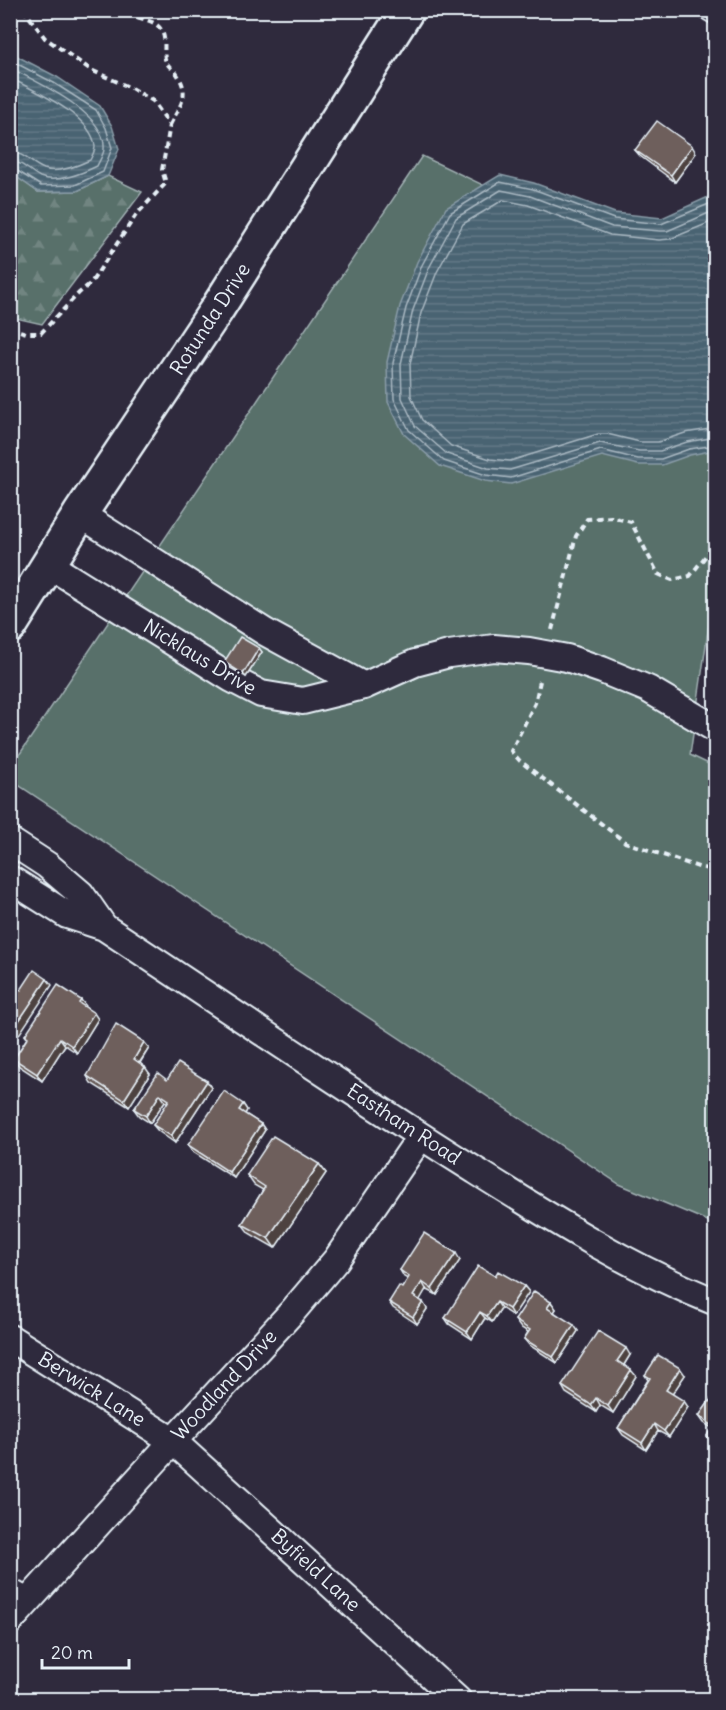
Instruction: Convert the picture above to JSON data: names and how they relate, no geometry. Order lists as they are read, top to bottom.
{
  "streets": {
    "main road": ["Rotunda Drive"],
    "street": [
      "Nicklaus Drive",
      "Eastham Road",
      "Woodland Drive",
      "Berwick Lane",
      "Byfield Lane"
    ]
  },
  "crossings": [
    ["Rotunda Drive", "Nicklaus Drive"],
    ["Eastham Road", "Woodland Drive"],
    ["Woodland Drive", "Berwick Lane"],
    ["Woodland Drive", "Byfield Lane"],
    ["Berwick Lane", "Byfield Lane"]
  ],
  "scale_bar": "20 m"
}
